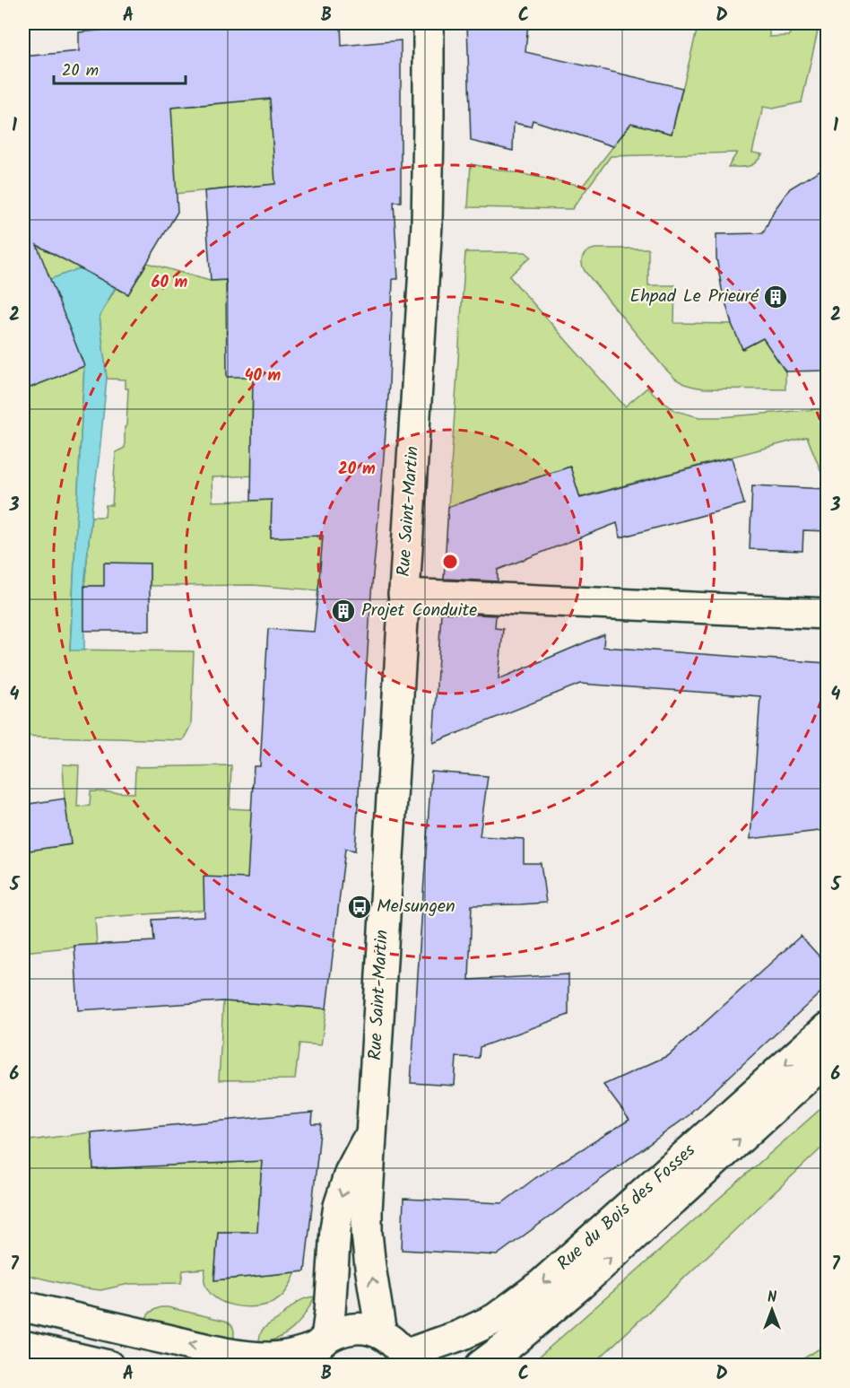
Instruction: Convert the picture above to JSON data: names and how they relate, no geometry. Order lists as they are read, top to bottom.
{
  "streets": {
    "street": ["Rue Saint-Martin", "Rue du Bois des Fosses"]
  },
  "places": {
    "building": ["Ehpad Le Prieuré", "Projet Conduite"],
    "bus stop": ["Melsungen"]
  },
  "scale_bar": "20 m",
  "north": "top",
  "grid": {
    "columns": [
      "A",
      "B",
      "C",
      "D"
    ],
    "rows": [
      "1",
      "2",
      "3",
      "4",
      "5",
      "6",
      "7"
    ]
  },
  "rings": ["60 m", "40 m", "20 m"]
}
